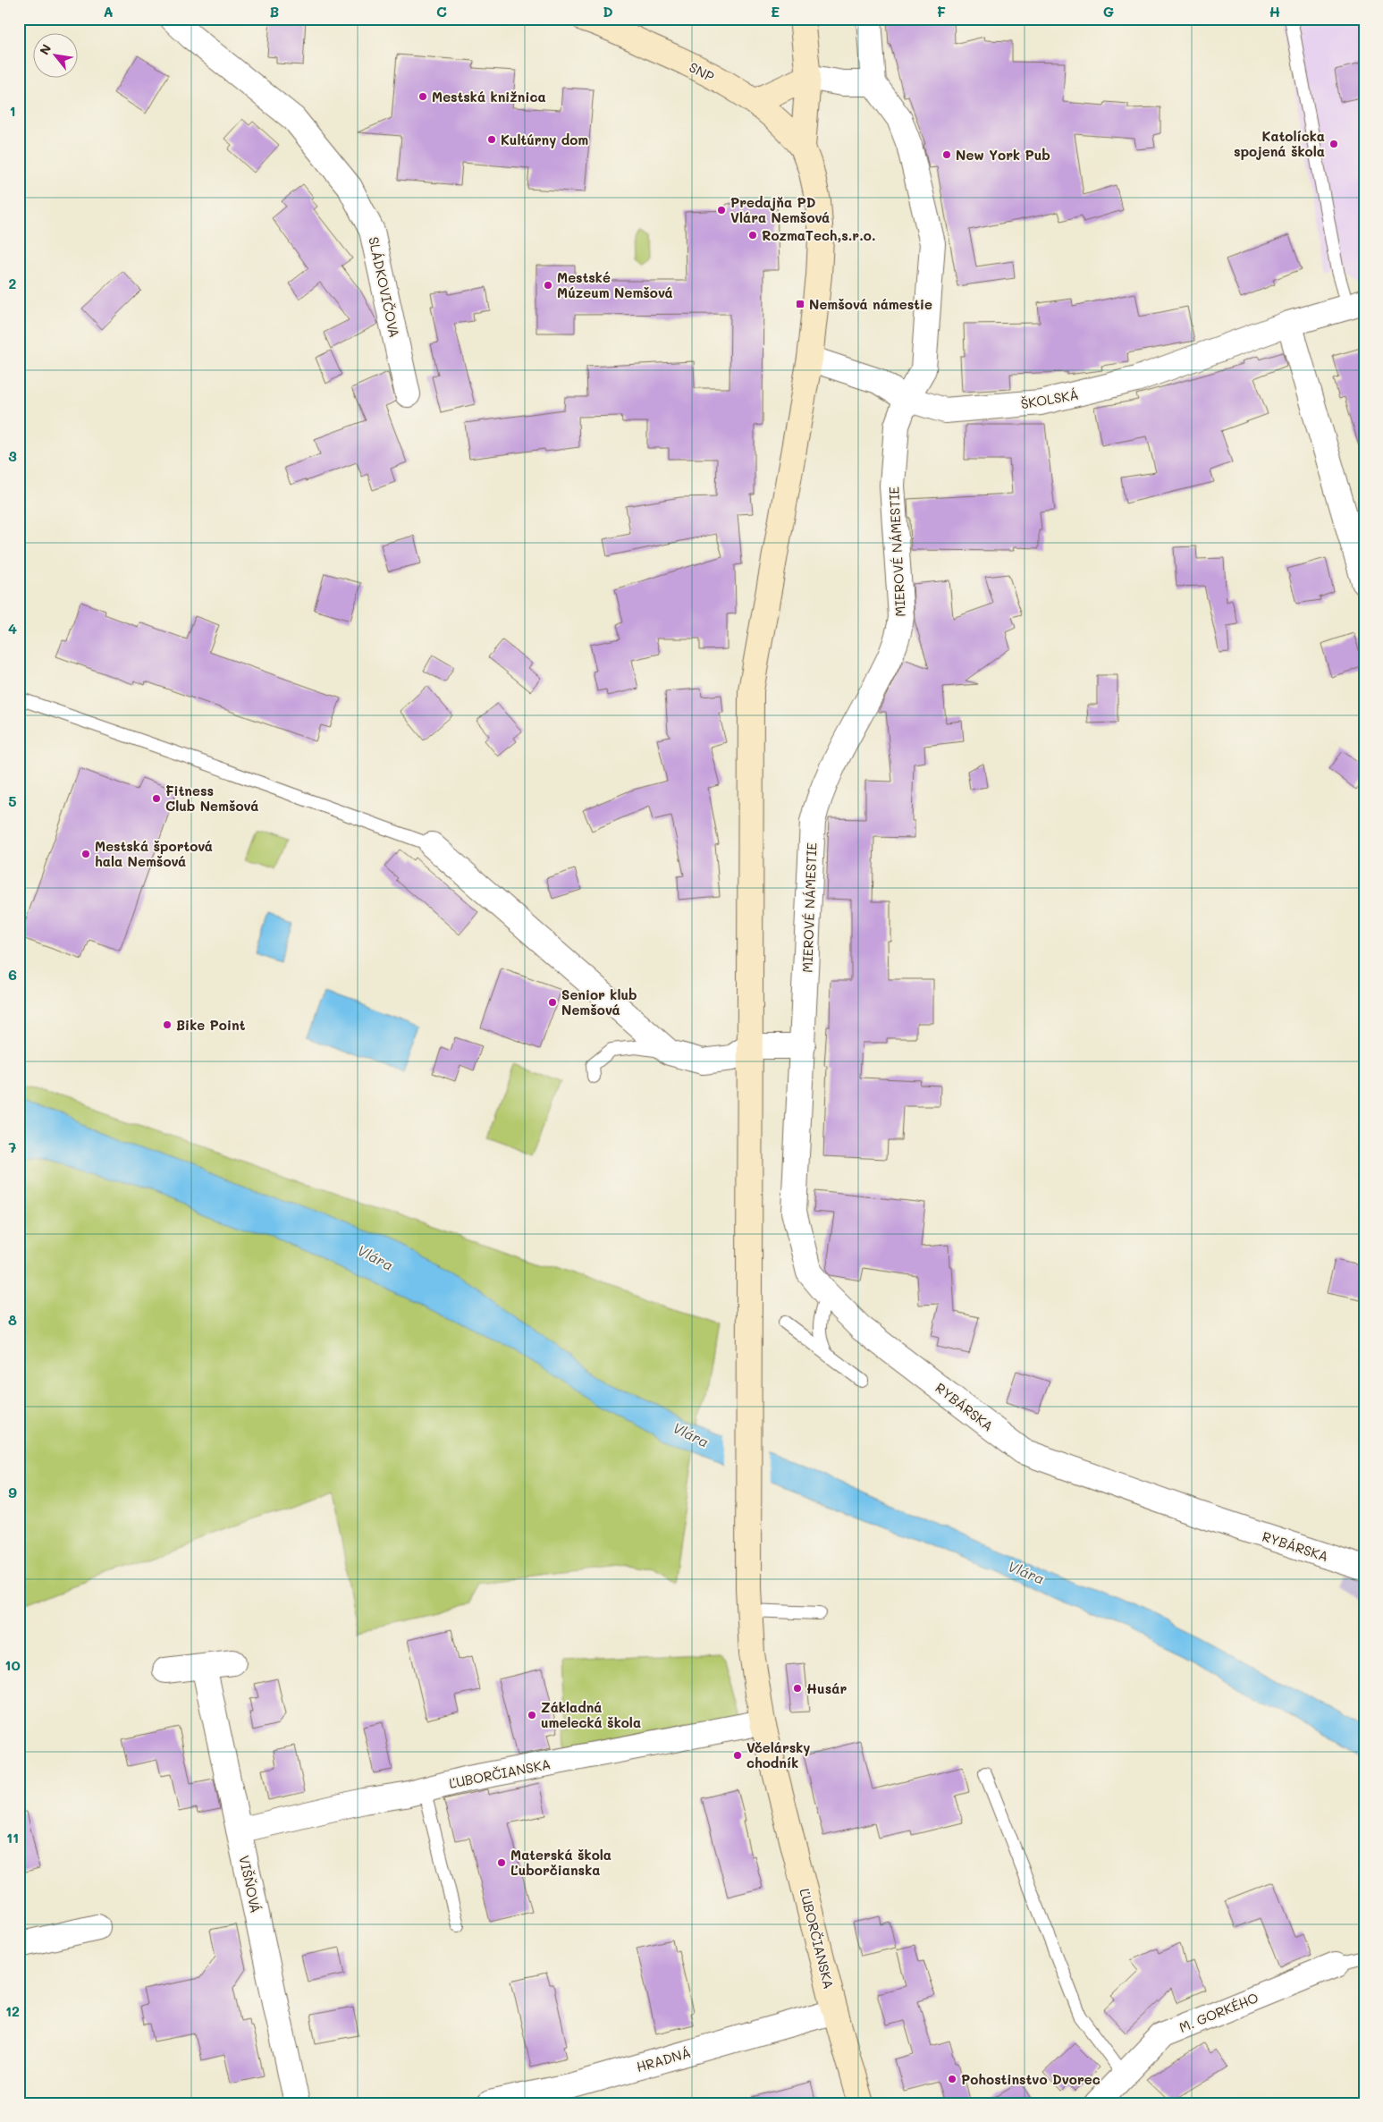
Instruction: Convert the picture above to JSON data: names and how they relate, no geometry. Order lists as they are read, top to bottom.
{
  "streets": {
    "main road": ["SNP", "ĽUBORČIANSKA"],
    "street": [
      "SLÁDKOVIČOVA",
      "ŠKOLSKÁ",
      "MIEROVÉ NÁMESTIE",
      "RYBÁRSKA",
      "VIŠŇOVÁ",
      "M. GORKÉHO",
      "HRADNÁ"
    ]
  },
  "crossings": [
    ["ŠKOLSKÁ", "MIEROVÉ NÁMESTIE"],
    ["MIEROVÉ NÁMESTIE", "RYBÁRSKA"],
    ["ĽUBORČIANSKA", "VIŠŇOVÁ"],
    ["ĽUBORČIANSKA", "HRADNÁ"]
  ],
  "water": ["Vlára"],
  "places": {
    "other": [
      "Mestská knižnica",
      "Kultúrny dom",
      "Katolícka spojená škola",
      "New York Pub",
      "Predajňa PD Vlára Nemšová",
      "RozmaTech,s.r.o.",
      "Mestské Múzeum Nemšová",
      "Fitness Club Nemšová",
      "Mestská športová hala Nemšová",
      "Senior klub Nemšová",
      "Bike Point",
      "Husár",
      "Základná umelecká škola",
      "Včelársky chodník",
      "Materská škola Ľuborčianska",
      "Pohostinstvo Dvorec"
    ],
    "transit": ["Nemšová námestie"]
  },
  "north": "top left",
  "grid": {
    "columns": [
      "A",
      "B",
      "C",
      "D",
      "E",
      "F",
      "G",
      "H"
    ],
    "rows": [
      "1",
      "2",
      "3",
      "4",
      "5",
      "6",
      "7",
      "8",
      "9",
      "10",
      "11",
      "12"
    ]
  }
}
